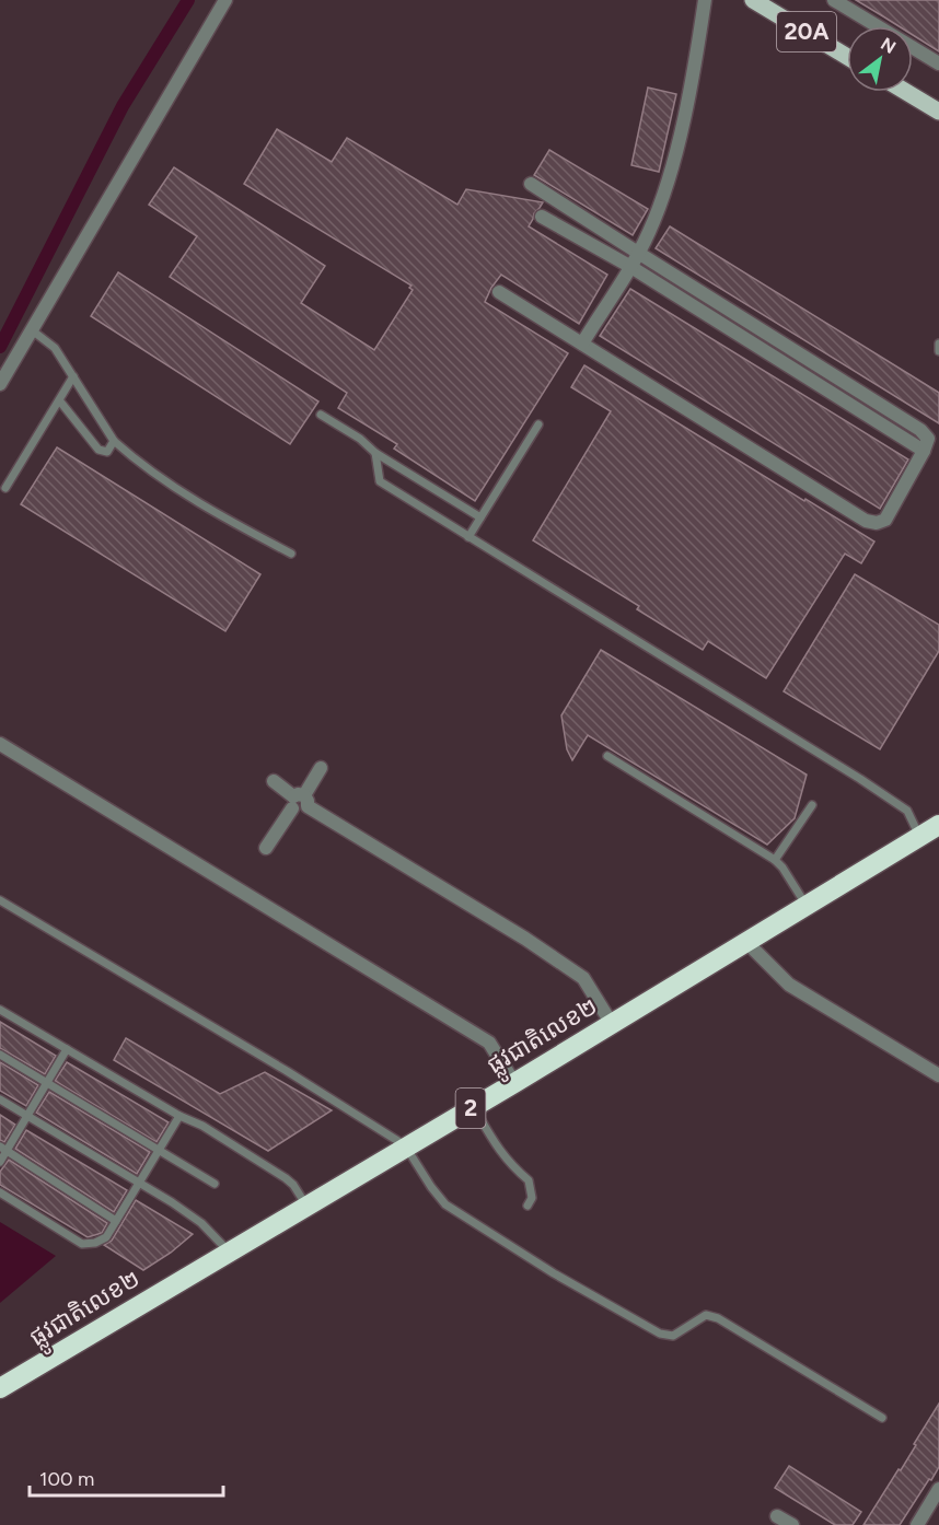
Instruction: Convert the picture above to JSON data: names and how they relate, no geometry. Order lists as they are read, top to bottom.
{
  "streets": {
    "highway": ["ផ្លូវជាតិលេខ២", "2"],
    "main road": ["20A"]
  },
  "scale_bar": "100 m",
  "north": "top right"
}
